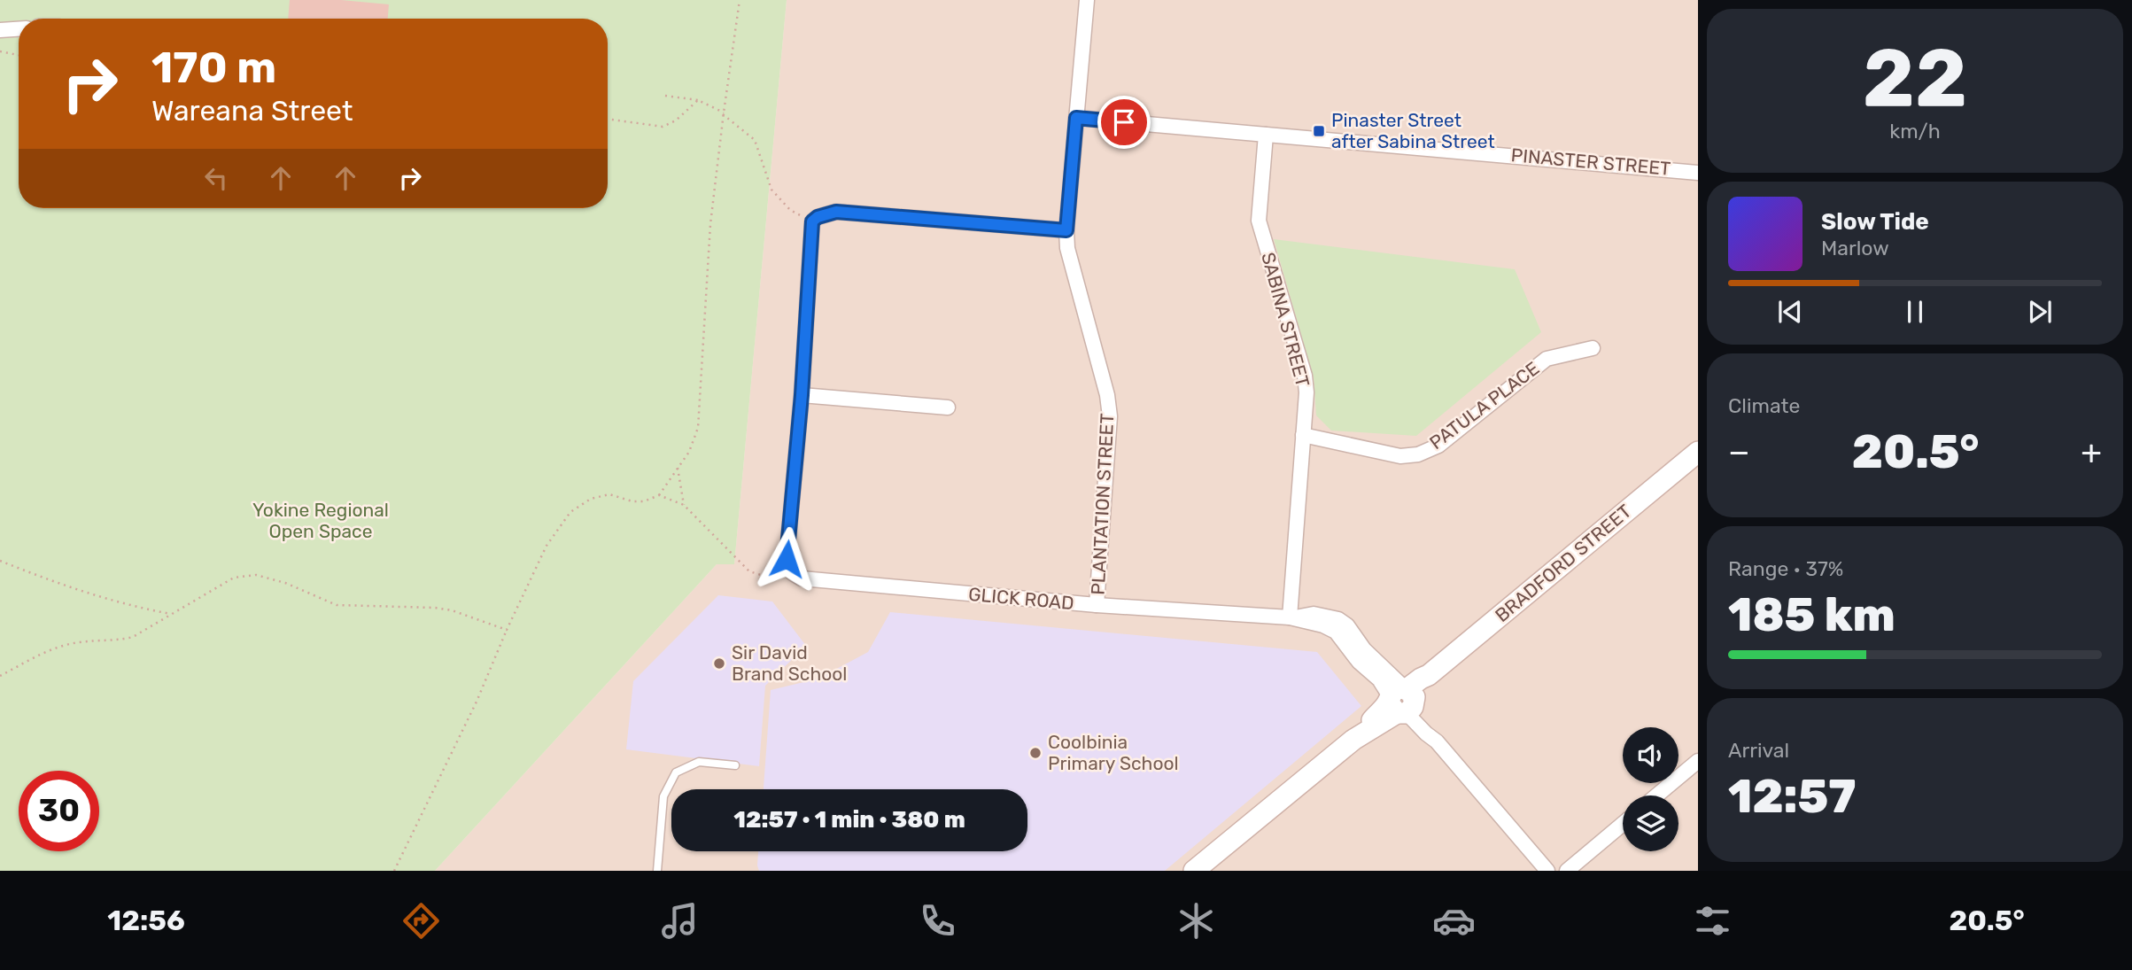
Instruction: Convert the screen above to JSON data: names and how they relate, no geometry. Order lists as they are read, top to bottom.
{
  "streets": {
    "street": [
      "PINASTER STREET",
      "SABINA STREET",
      "PATULA PLACE",
      "PLANTATION STREET",
      "BRADFORD STREET",
      "GLICK ROAD"
    ]
  },
  "crossings": [
    ["PINASTER STREET", "SABINA STREET"],
    ["PINASTER STREET", "PLANTATION STREET"],
    ["SABINA STREET", "PATULA PLACE"],
    ["SABINA STREET", "GLICK ROAD"],
    ["PLANTATION STREET", "GLICK ROAD"],
    ["BRADFORD STREET", "GLICK ROAD"]
  ],
  "parks": ["Yokine Regional Open Space"],
  "places": {
    "transit": ["Pinaster Street after Sabina Street"],
    "other": ["Sir David Brand School", "Coolbinia Primary School"]
  },
  "page": {
    "tile": [
      ["22", "km/h"],
      "Climate",
      ["Range · 37%", "185 km"],
      ["Arrival", "12:57"]
    ],
    "turn": ["170 m", "Wareana Street"],
    "song": ["Slow Tide", "Marlow"],
    "heat": ["−", "20.5°", "+"],
    "limit": "30",
    "trip": "12:57 · 1 min · 380 m",
    "tabs": ["12:56", "20.5°"]
  }
}
